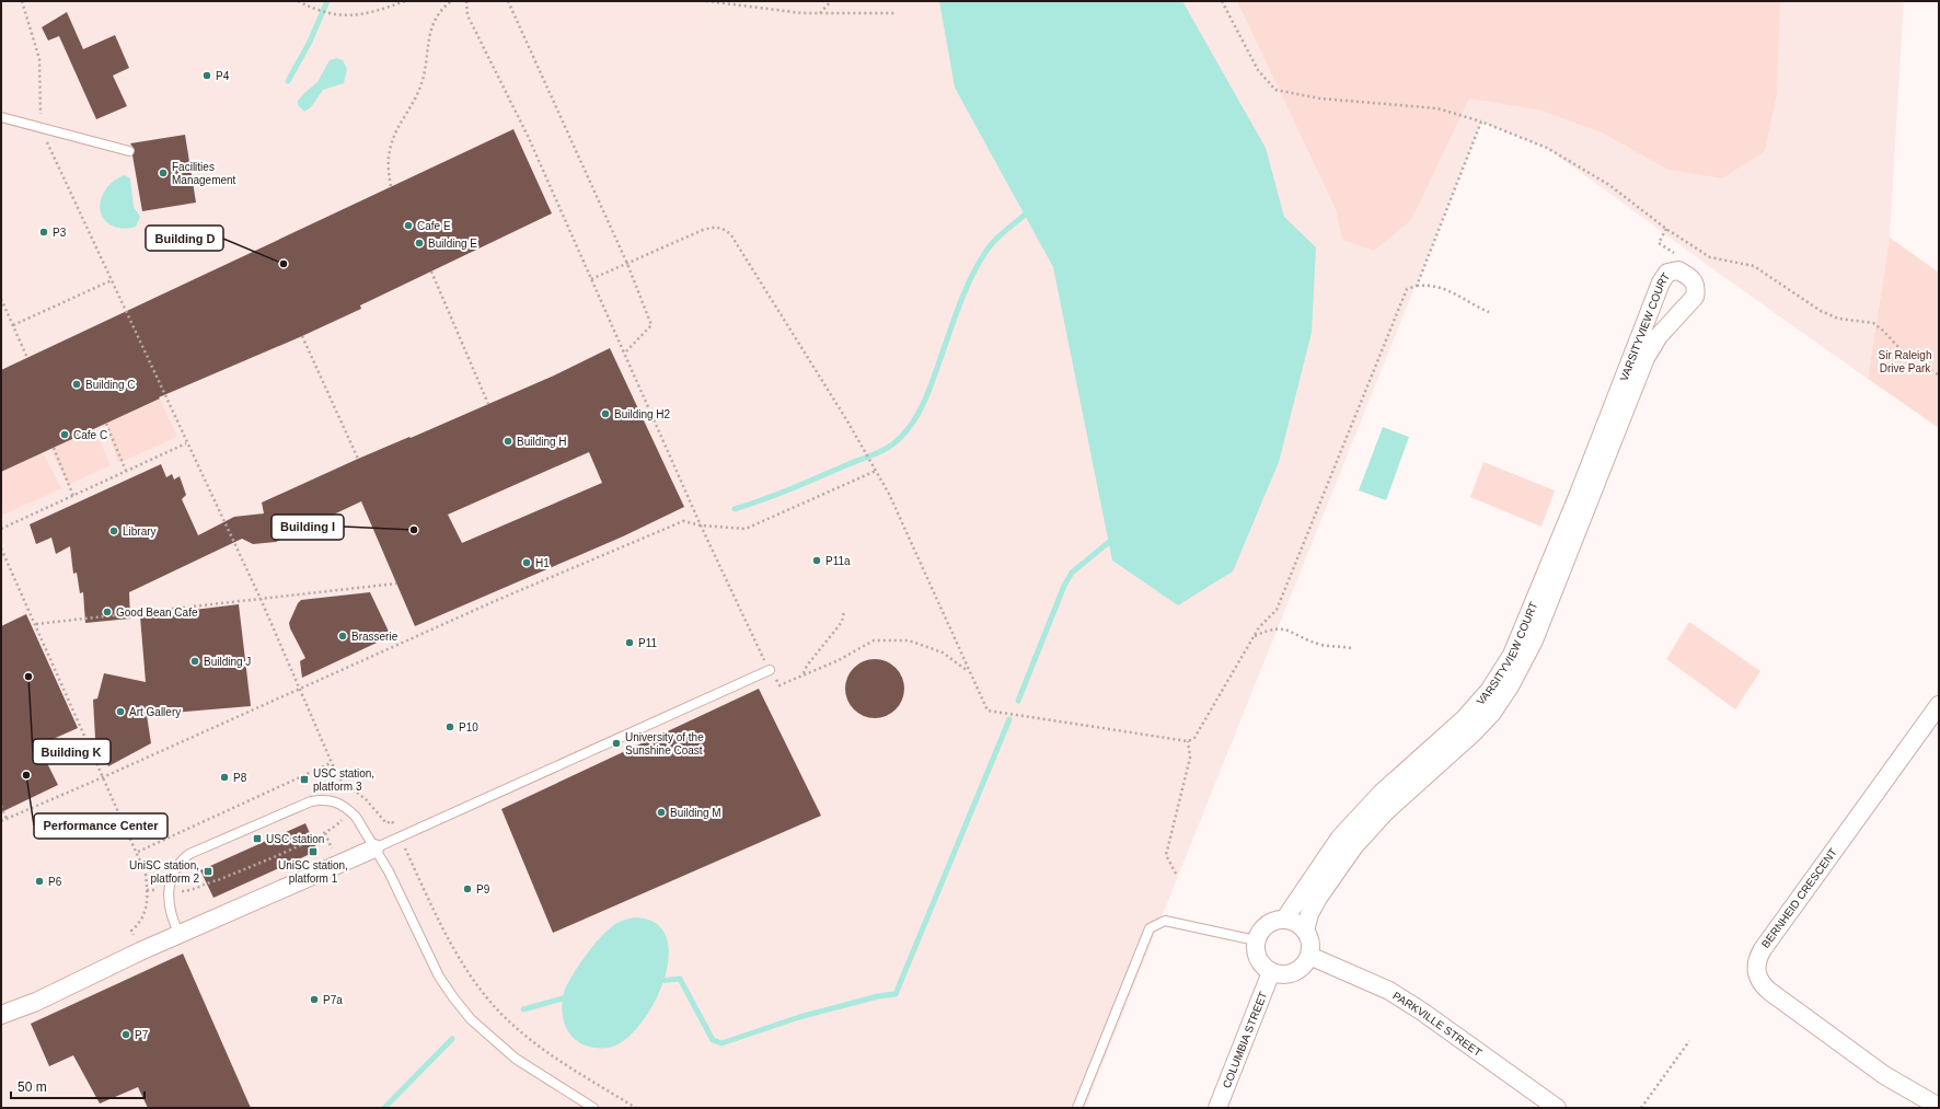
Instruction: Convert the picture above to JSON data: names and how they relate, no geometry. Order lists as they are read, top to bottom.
{
  "streets": {
    "street": [
      "VARSITYVIEW COURT",
      "BERNHEID CRESCENT",
      "PARKVILLE STREET",
      "COLUMBIA STREET"
    ]
  },
  "crossings": [
    ["VARSITYVIEW COURT", "PARKVILLE STREET"],
    ["VARSITYVIEW COURT", "COLUMBIA STREET"],
    ["PARKVILLE STREET", "COLUMBIA STREET"]
  ],
  "parks": ["Sir Raleigh Drive Park"],
  "places": {
    "other": [
      "P4",
      "Facilities Management",
      "Cafe E",
      "P3",
      "Building E",
      "Building D",
      "Building C",
      "Building H2",
      "Cafe C",
      "Building H",
      "Building I",
      "Library",
      "P11a",
      "H1",
      "Good Bean Cafe",
      "Brasserie",
      "P11",
      "Building J",
      "Building K",
      "Art Gallery",
      "P10",
      "University of the Sunshine Coast",
      "Performance Center",
      "P8",
      "Building M",
      "P6",
      "P9",
      "P7a",
      "P7"
    ],
    "transit": [
      "USC station, platform 3",
      "USC station",
      "UniSC station, platform 1",
      "UniSC station, platform 2"
    ]
  },
  "scale_bar": "50 m"
}
